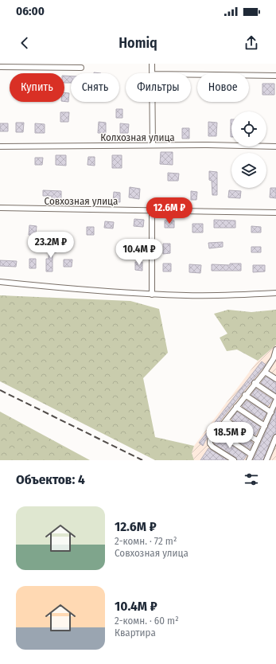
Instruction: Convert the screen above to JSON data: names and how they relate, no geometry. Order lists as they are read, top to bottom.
{
  "streets": {
    "street": ["Колхозная улица", "Совхозная улица"]
  },
  "page": {
    "status": "06:00",
    "header": "Homiq",
    "chip": [
      "Купить",
      "Снять",
      "Фильтры",
      "Новое"
    ],
    "price": [
      "12.6M ₽",
      "23.2M ₽",
      "10.4M ₽",
      "18.5M ₽"
    ],
    "heading": "Объектов: 4",
    "list": [
      {
        "name": "12.6M ₽",
        "note": "2-комн. · 72 m² · Совхозная улица"
      },
      {
        "name": "10.4M ₽",
        "note": "2-комн. · 60 m² · Квартира"
      }
    ]
  }
}
